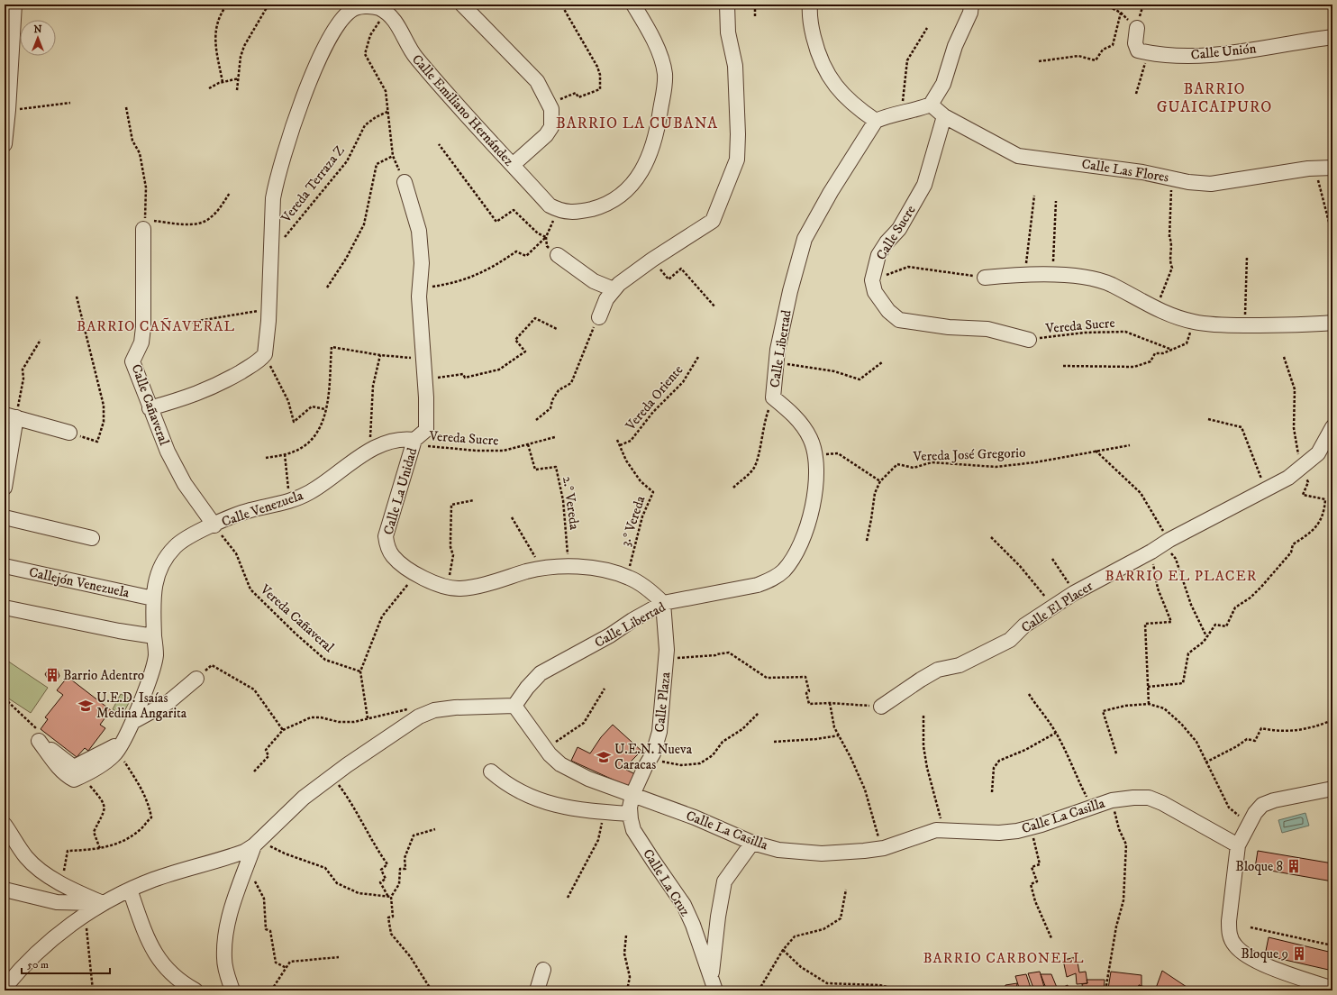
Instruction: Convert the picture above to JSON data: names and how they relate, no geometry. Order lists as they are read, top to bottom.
{
  "streets": {
    "street": [
      "Calle Unión",
      "Calle Emiliano Hernández",
      "Calle Las Flores",
      "Calle Sucre",
      "Calle Libertad",
      "Calle Cañaveral",
      "Calle La Unidad",
      "Calle Venezuela",
      "Callejón Venezuela",
      "Calle El Placer",
      "Calle Plaza",
      "Calle La Casilla",
      "Calle La Cruz"
    ],
    "path": [
      "Vereda Terraza Z",
      "Vereda Sucre",
      "Vereda Oriente",
      "Vereda José Gregorio",
      "2.° Vereda",
      "3.° Vereda",
      "Vereda Cañaveral"
    ]
  },
  "crossings": [
    ["Calle Las Flores", "Calle Sucre"],
    ["Vereda Sucre", "Calle La Unidad"],
    ["Vereda Sucre", "2.° Vereda"],
    ["Vereda Sucre", "Calle Venezuela"],
    ["Calle Libertad", "Calle La Unidad"],
    ["Calle Libertad", "Calle Plaza"],
    ["Calle Libertad", "Calle La Casilla"],
    ["Vereda Oriente", "3.° Vereda"],
    ["Calle Cañaveral", "Calle Venezuela"],
    ["Calle Cañaveral", "Vereda Cañaveral"],
    ["Calle La Unidad", "2.° Vereda"],
    ["Calle La Unidad", "Calle Venezuela"],
    ["Calle La Unidad", "3.° Vereda"],
    ["Calle La Unidad", "Calle Plaza"],
    ["Calle Venezuela", "Callejón Venezuela"],
    ["Calle Venezuela", "Vereda Cañaveral"],
    ["Calle Plaza", "Calle La Casilla"],
    ["Calle Plaza", "Calle La Cruz"],
    ["Calle La Casilla", "Calle La Cruz"]
  ],
  "districts": [
    "BARRIO GUAICAIPURO",
    "BARRIO LA CUBANA",
    "BARRIO CAÑAVERAL",
    "BARRIO EL PLACER",
    "BARRIO CARBONELL"
  ],
  "places": {
    "building": ["Barrio Adentro", "Bloque 8", "Bloque 9"],
    "school or university": ["U.E.D. Isaías Medina Angarita", "U.E.N. Nueva Caracas"]
  },
  "scale_bar": "50 m",
  "north": "top"
}
